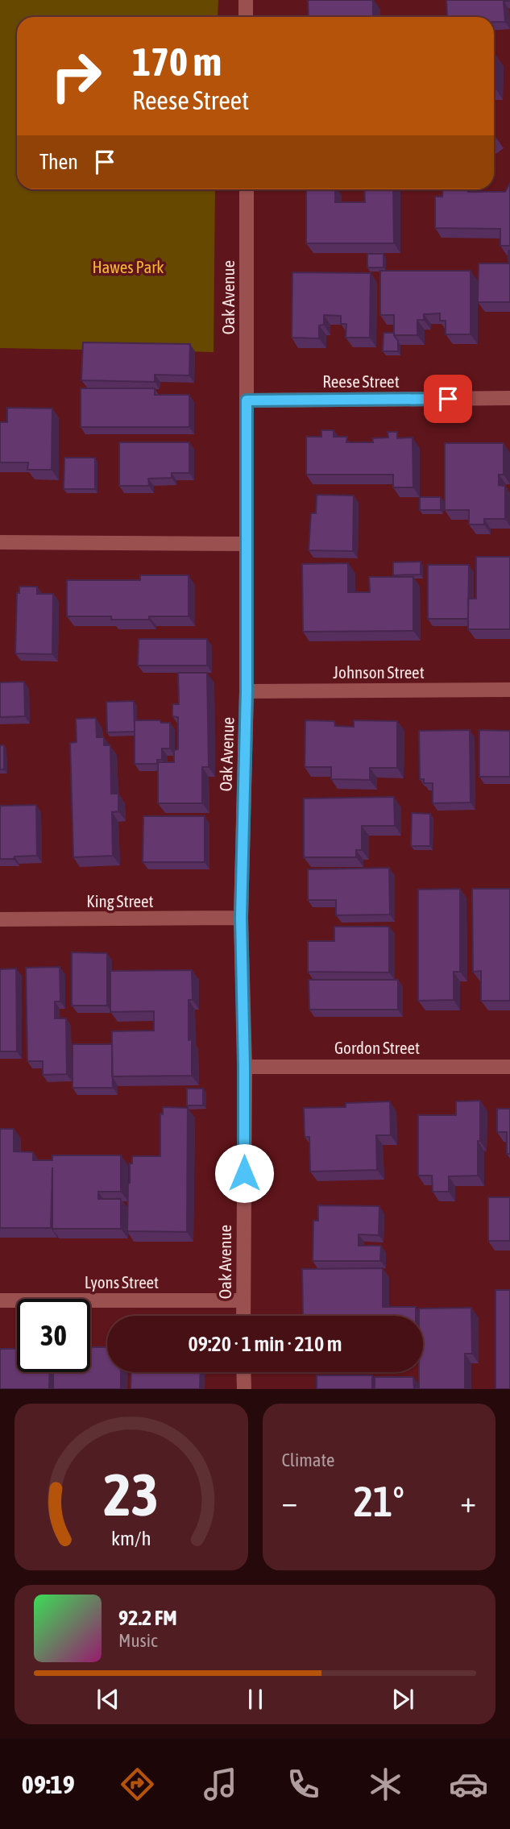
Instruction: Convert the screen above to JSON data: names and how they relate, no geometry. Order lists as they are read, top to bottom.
{
  "streets": {
    "street": [
      "Oak Avenue",
      "Reese Street",
      "Johnson Street",
      "King Street",
      "Gordon Street",
      "Lyons Street"
    ]
  },
  "crossings": [
    ["Oak Avenue", "Reese Street"],
    ["Oak Avenue", "Johnson Street"],
    ["Oak Avenue", "King Street"],
    ["Oak Avenue", "Gordon Street"],
    ["Oak Avenue", "Lyons Street"]
  ],
  "parks": ["Hawes Park"],
  "page": {
    "turn": ["170 m", "Reese Street"],
    "then": "Then",
    "limit": "30",
    "trip": "09:20 · 1 min · 210 m",
    "tile": "Climate",
    "heat": ["−", "21°", "+"],
    "song": ["92.2 FM", "Music"],
    "tabs": "09:19",
    "gauge": ["23", "km/h"]
  }
}
